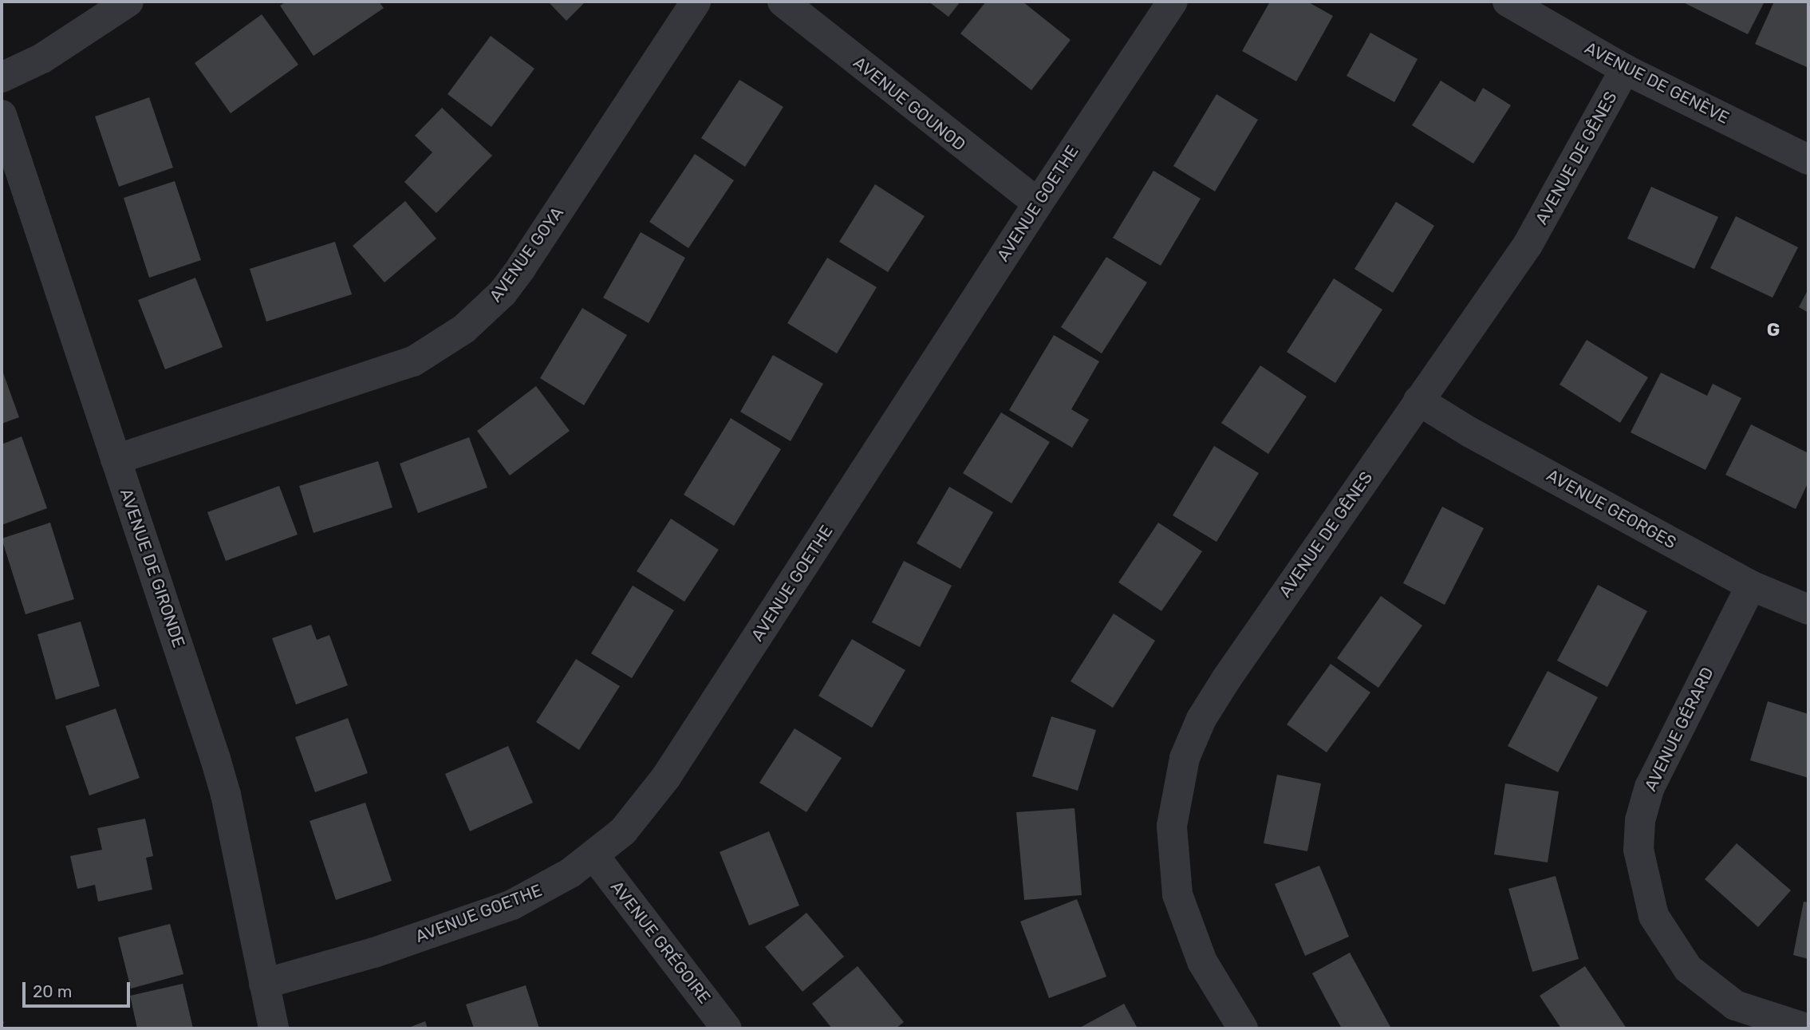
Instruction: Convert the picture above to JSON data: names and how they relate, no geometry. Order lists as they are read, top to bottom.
{
  "streets": {
    "street": [
      "AVENUE DE GENÈVE",
      "AVENUE GOUNOD",
      "AVENUE DE GÊNES",
      "AVENUE GOETHE",
      "AVENUE GOYA",
      "AVENUE GEORGES",
      "AVENUE DE GIRONDE",
      "AVENUE GÉRARD",
      "AVENUE GRÉGOIRE"
    ]
  },
  "crossings": [
    ["AVENUE DE GENÈVE", "AVENUE DE GÊNES"],
    ["AVENUE GOUNOD", "AVENUE GOETHE"],
    ["AVENUE DE GÊNES", "AVENUE GEORGES"],
    ["AVENUE GOETHE", "AVENUE DE GIRONDE"],
    ["AVENUE GOETHE", "AVENUE GRÉGOIRE"],
    ["AVENUE GOYA", "AVENUE DE GIRONDE"],
    ["AVENUE GEORGES", "AVENUE GÉRARD"]
  ],
  "districts": ["G"],
  "scale_bar": "20 m"
}
